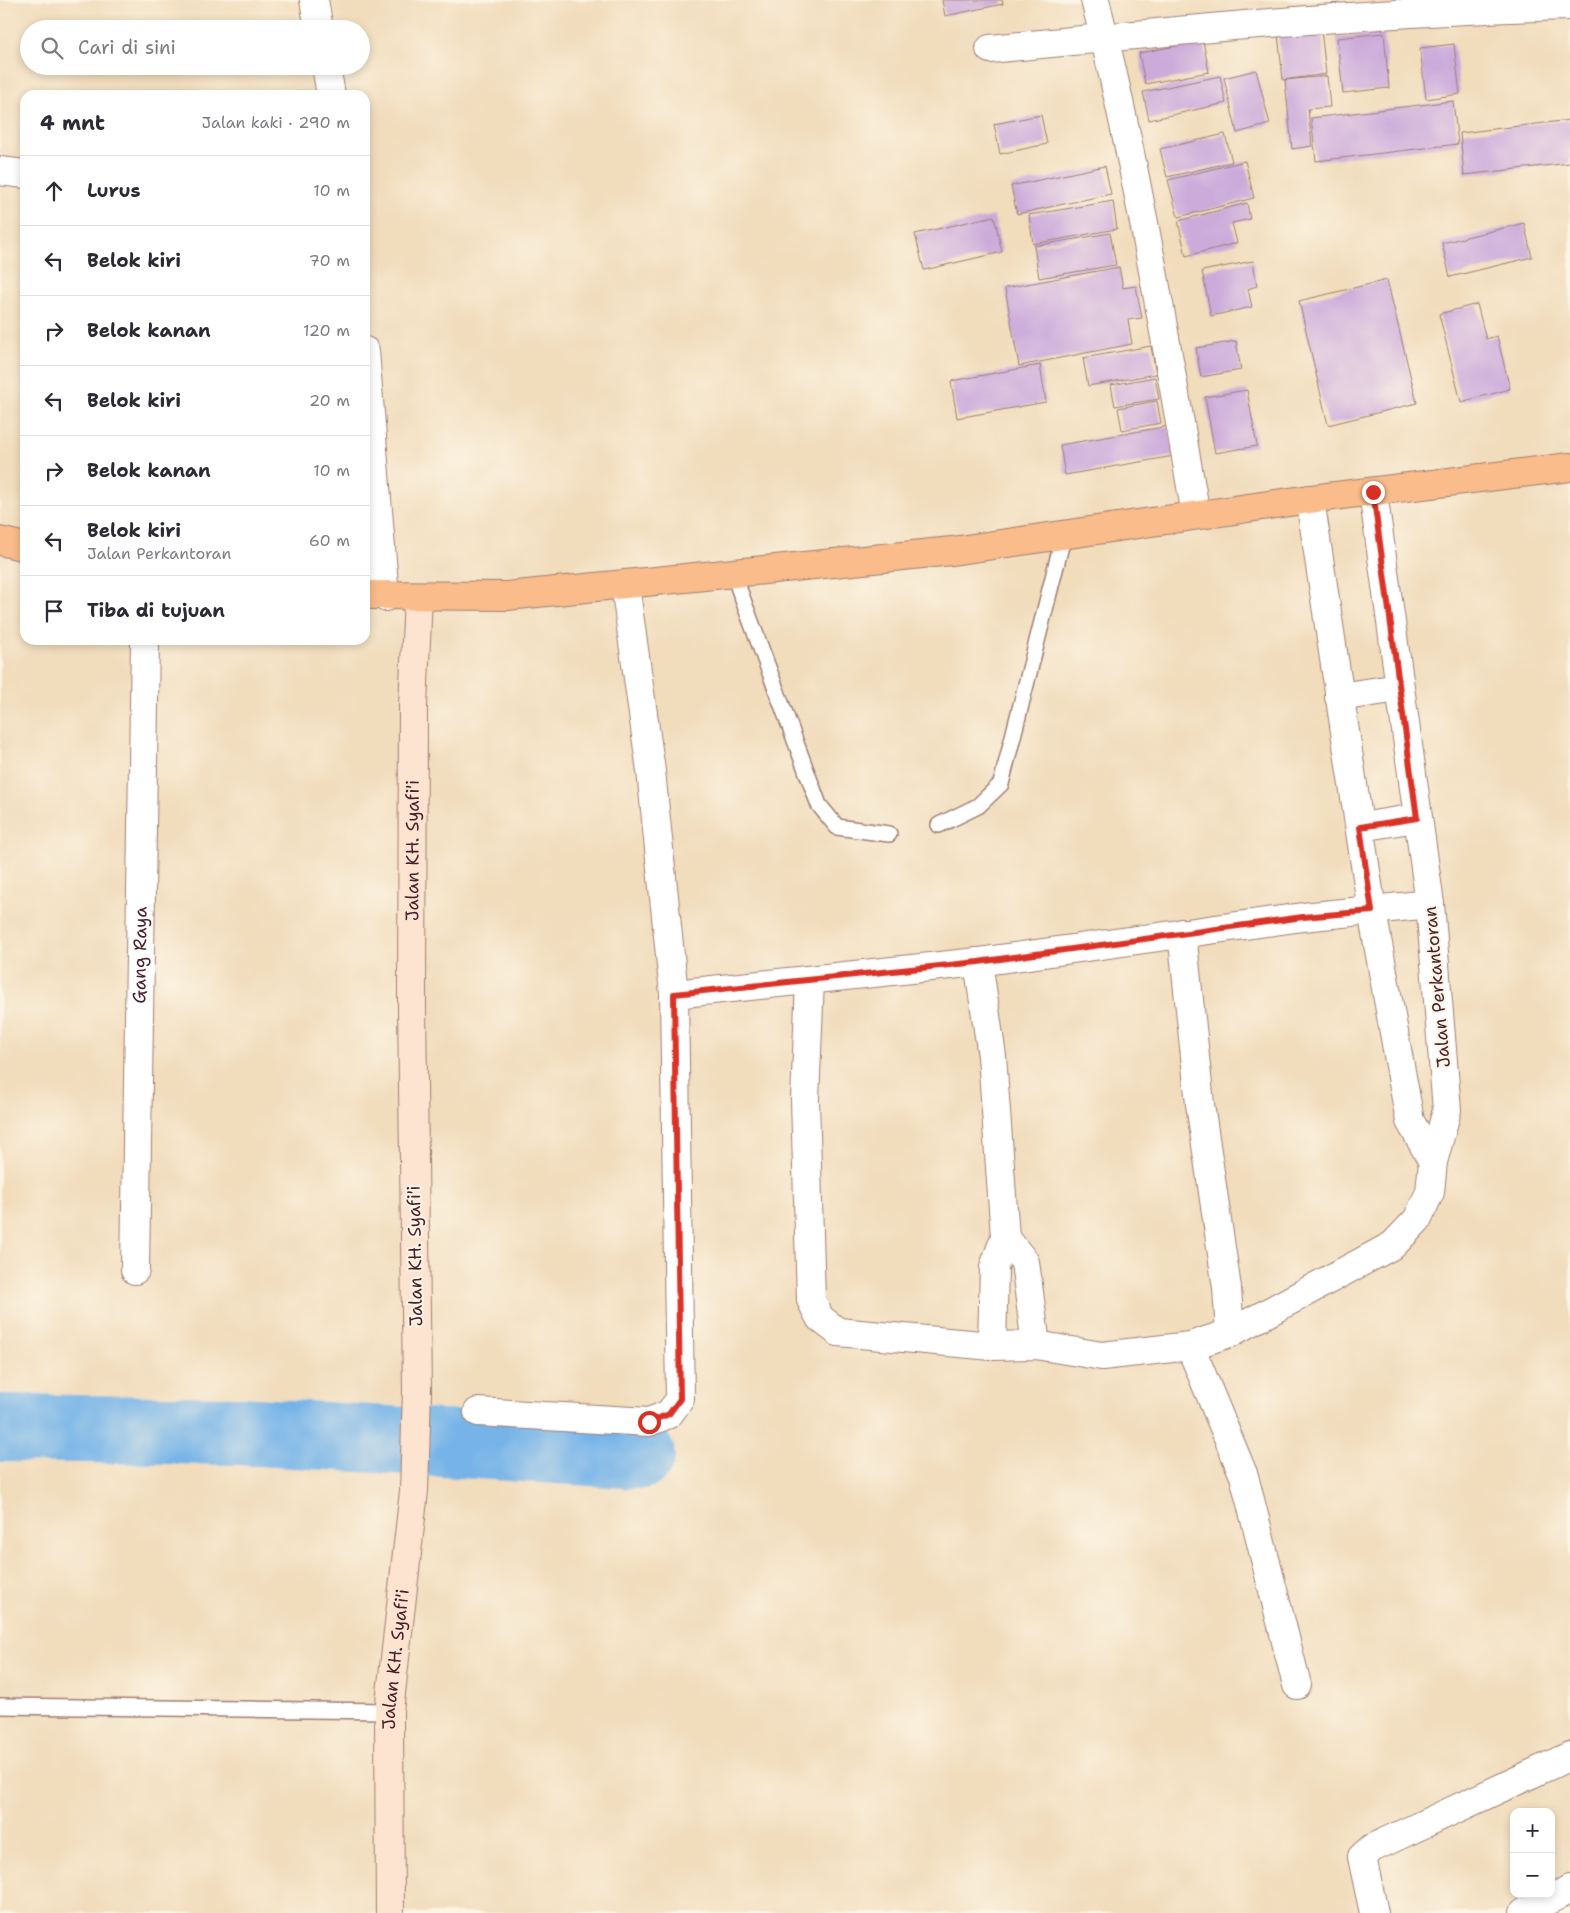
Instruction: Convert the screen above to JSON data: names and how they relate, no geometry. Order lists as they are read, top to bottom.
{
  "streets": {
    "main road": ["Jalan KH. Syafi'i"],
    "street": ["Gang Raya", "Jalan Perkantoran"]
  },
  "page": {
    "search": "Cari di sini",
    "heading": ["4 mnt", "Jalan kaki · 290 m"],
    "list": [
      ["Lurus", "10 m"],
      ["Belok kiri", "70 m"],
      ["Belok kanan", "120 m"],
      ["Belok kiri", "20 m"],
      ["Belok kanan", "10 m"],
      ["Belok kiri", "Jalan Perkantoran", "60 m"],
      "Tiba di tujuan"
    ],
    "map_buttons": ["+", "−"]
  }
}
